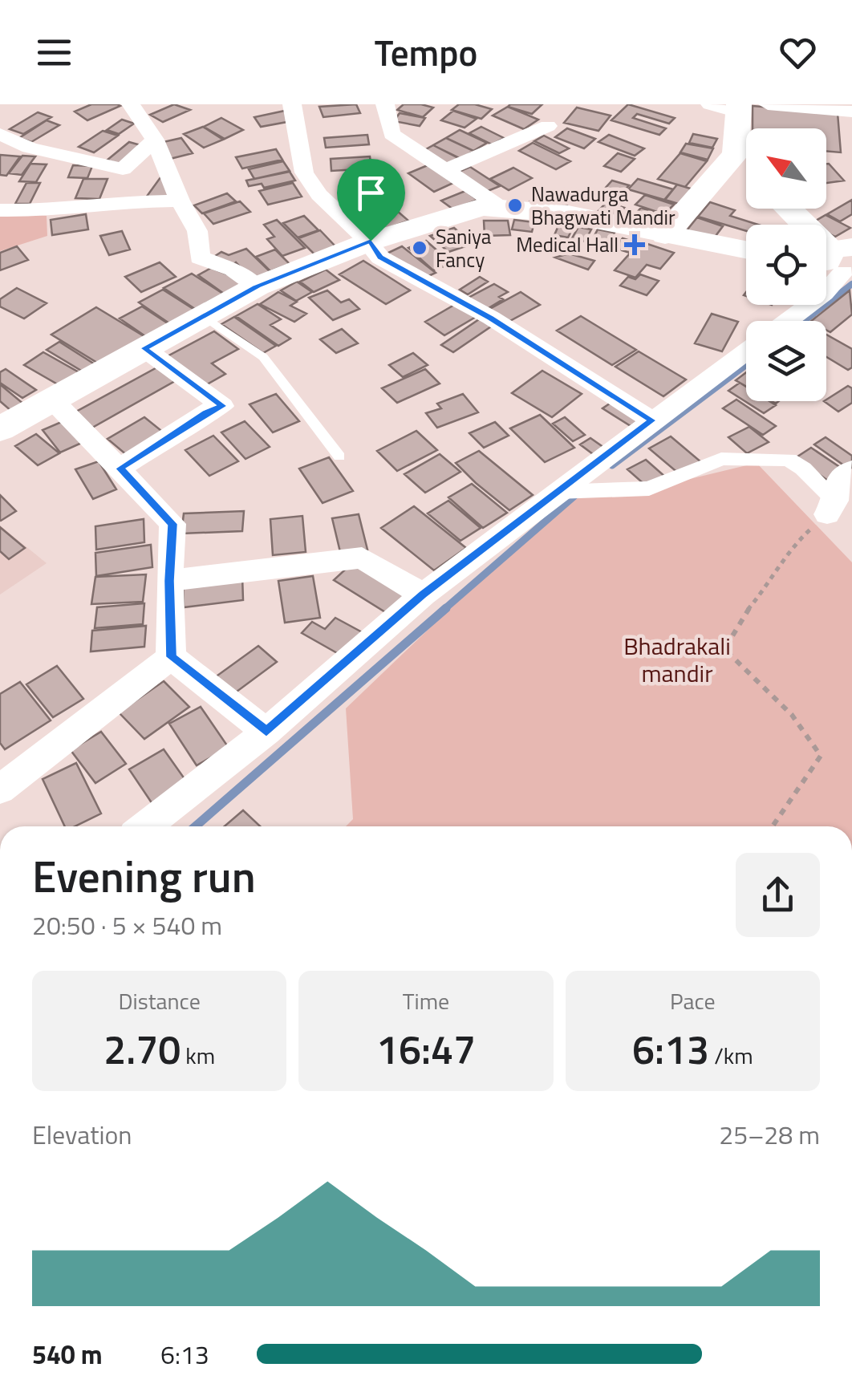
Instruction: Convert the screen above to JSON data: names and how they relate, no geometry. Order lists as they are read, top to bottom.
{
  "parks": ["Bhadrakali mandir"],
  "places": {
    "other": ["Nawadurga Bhagwati Mandir", "Saniya Fancy"],
    "health": ["Medical Hall"]
  },
  "north": "top left",
  "page": {
    "header": "Tempo",
    "heading": ["Evening run", "20:50 · 5 × 540 m"],
    "stats": [
      ["Distance", "2.70 km"],
      ["Time", "16:47"],
      ["Pace", "6:13 /km"]
    ],
    "chart": ["Elevation", "25–28 m"],
    "list": [
      {
        "name": "540 m",
        "note": "6:13"
      }
    ]
  }
}
